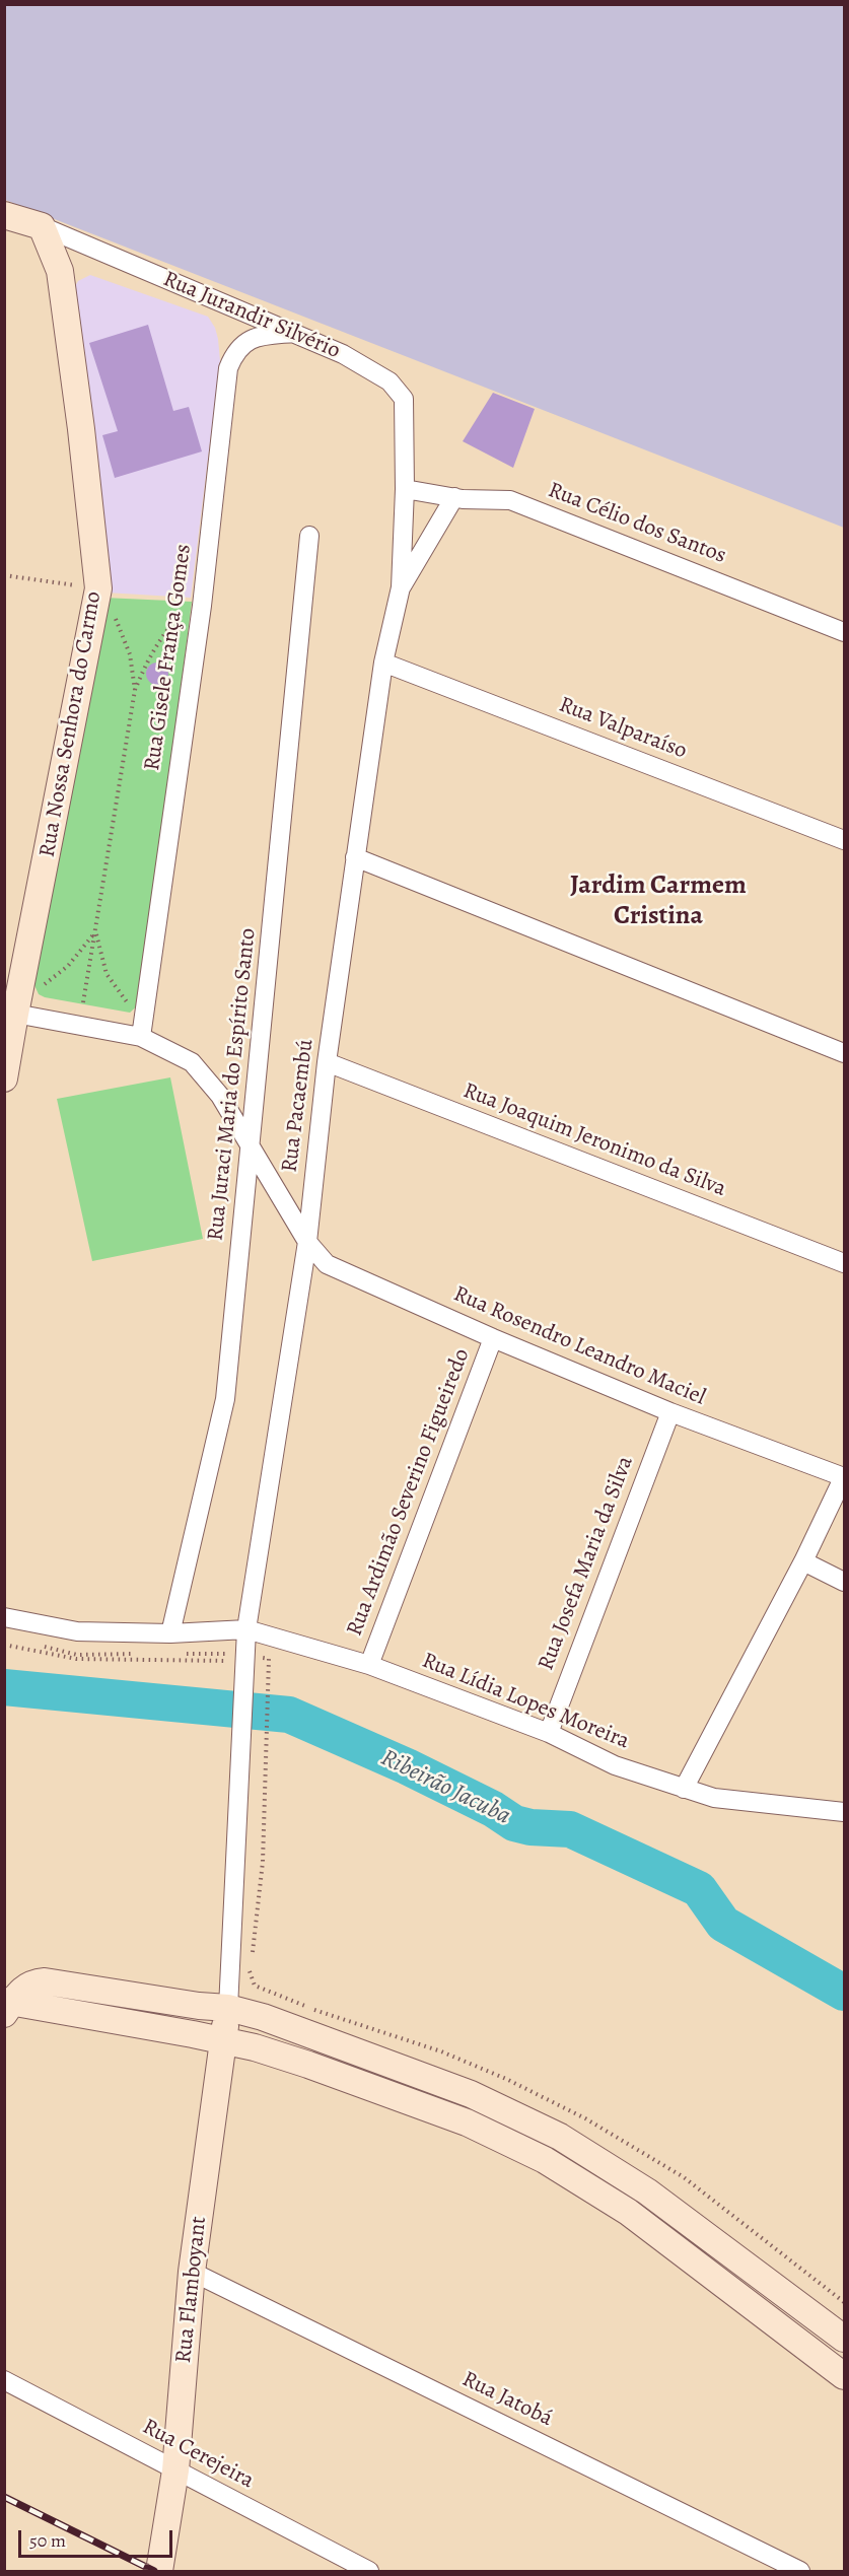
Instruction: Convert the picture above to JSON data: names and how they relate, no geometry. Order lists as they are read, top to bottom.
{
  "streets": {
    "main road": ["Rua Jurandir Silvério", "Rua Nossa Senhora do Carmo", "Rua Flamboyant"],
    "street": [
      "Rua Célio dos Santos",
      "Rua Gisele França Gomes",
      "Rua Valparaíso",
      "Rua Juraci Maria do Espírito Santo",
      "Rua Pacaembú",
      "Rua Joaquim Jeronimo da Silva",
      "Rua Rosendro Leandro Maciel",
      "Rua Ardimão Severino Figueiredo",
      "Rua Josefa Maria da Silva",
      "Rua Lídia Lopes Moreira",
      "Rua Jatobá",
      "Rua Cerejeira"
    ]
  },
  "crossings": [
    ["Rua Jurandir Silvério", "Rua Célio dos Santos"],
    ["Rua Jurandir Silvério", "Rua Gisele França Gomes"],
    ["Rua Jurandir Silvério", "Rua Nossa Senhora do Carmo"],
    ["Rua Jurandir Silvério", "Rua Pacaembú"],
    ["Rua Célio dos Santos", "Rua Pacaembú"],
    ["Rua Gisele França Gomes", "Rua Rosendro Leandro Maciel"],
    ["Rua Nossa Senhora do Carmo", "Rua Rosendro Leandro Maciel"],
    ["Rua Valparaíso", "Rua Pacaembú"],
    ["Rua Juraci Maria do Espírito Santo", "Rua Rosendro Leandro Maciel"],
    ["Rua Juraci Maria do Espírito Santo", "Rua Lídia Lopes Moreira"],
    ["Rua Pacaembú", "Rua Joaquim Jeronimo da Silva"],
    ["Rua Pacaembú", "Rua Rosendro Leandro Maciel"],
    ["Rua Pacaembú", "Rua Lídia Lopes Moreira"],
    ["Rua Pacaembú", "Rua Flamboyant"],
    ["Rua Rosendro Leandro Maciel", "Rua Ardimão Severino Figueiredo"],
    ["Rua Rosendro Leandro Maciel", "Rua Josefa Maria da Silva"],
    ["Rua Ardimão Severino Figueiredo", "Rua Lídia Lopes Moreira"],
    ["Rua Josefa Maria da Silva", "Rua Lídia Lopes Moreira"],
    ["Rua Flamboyant", "Rua Jatobá"],
    ["Rua Flamboyant", "Rua Cerejeira"]
  ],
  "districts": ["Jardim Carmem Cristina"],
  "water": ["Ribeirão Jacuba"],
  "scale_bar": "50 m"
}
